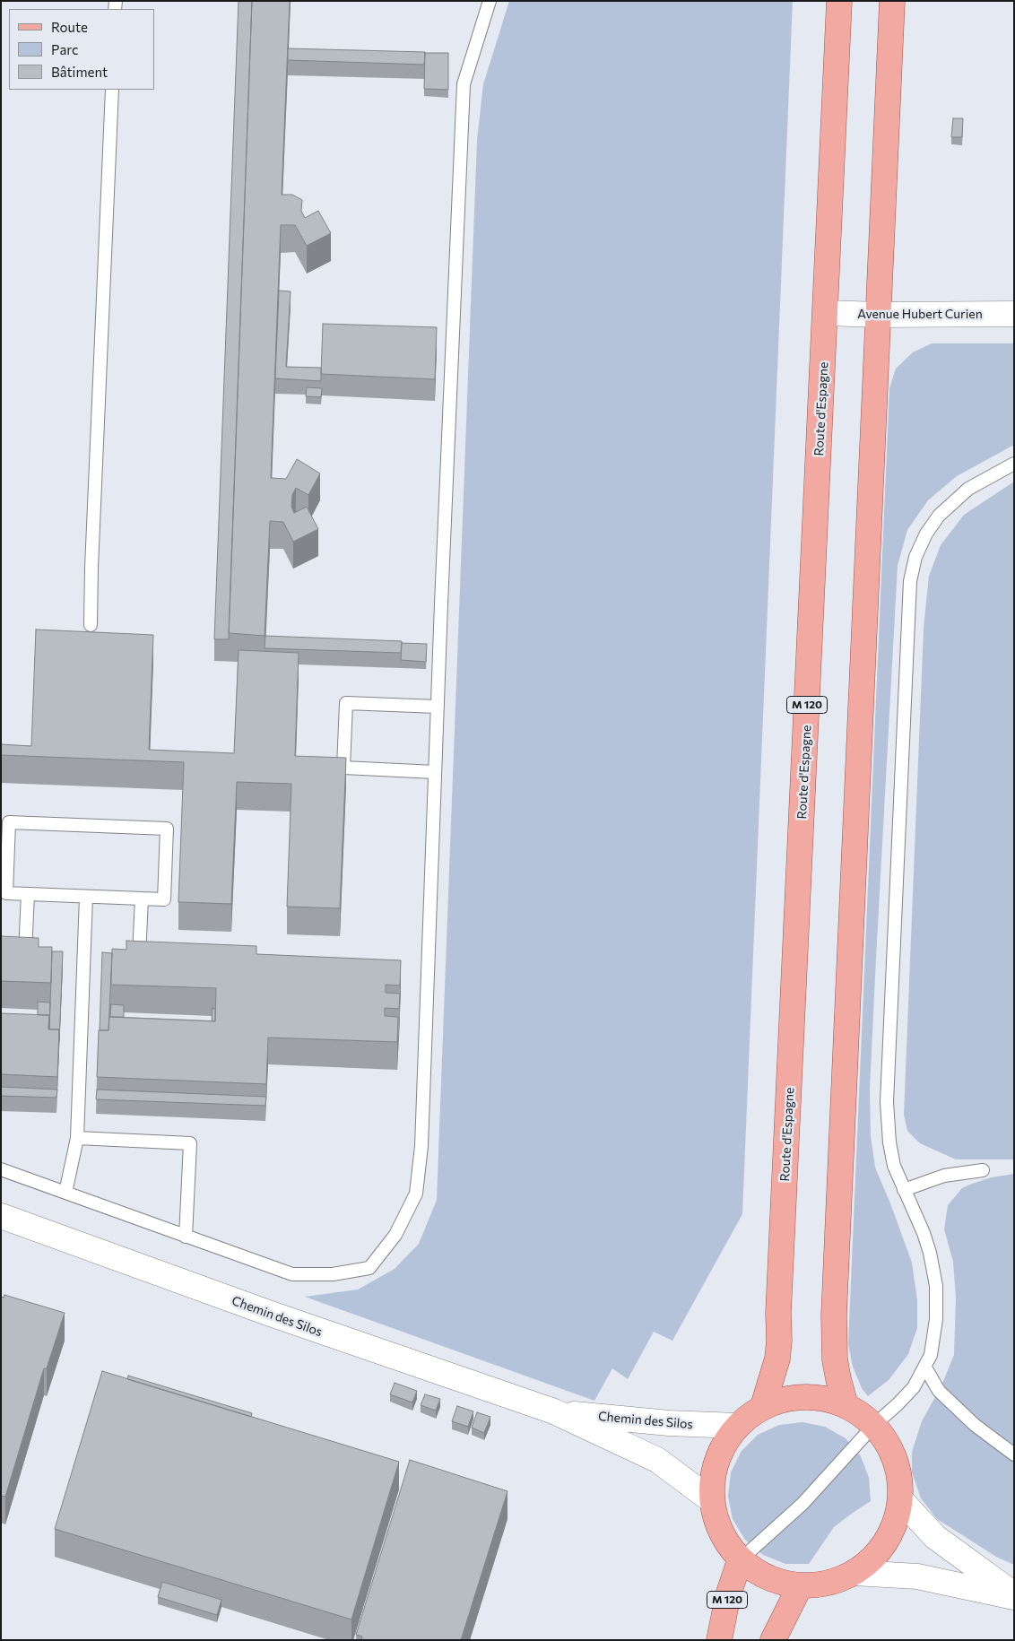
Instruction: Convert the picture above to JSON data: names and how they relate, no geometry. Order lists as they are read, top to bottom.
{
  "streets": {
    "main road": ["Route d'Espagne", "M 120"],
    "street": ["Avenue Hubert Curien", "Chemin des Silos"]
  },
  "crossings": [
    ["Avenue Hubert Curien", "Route d'Espagne"]
  ],
  "legend": ["Route", "Parc", "Bâtiment"]
}
